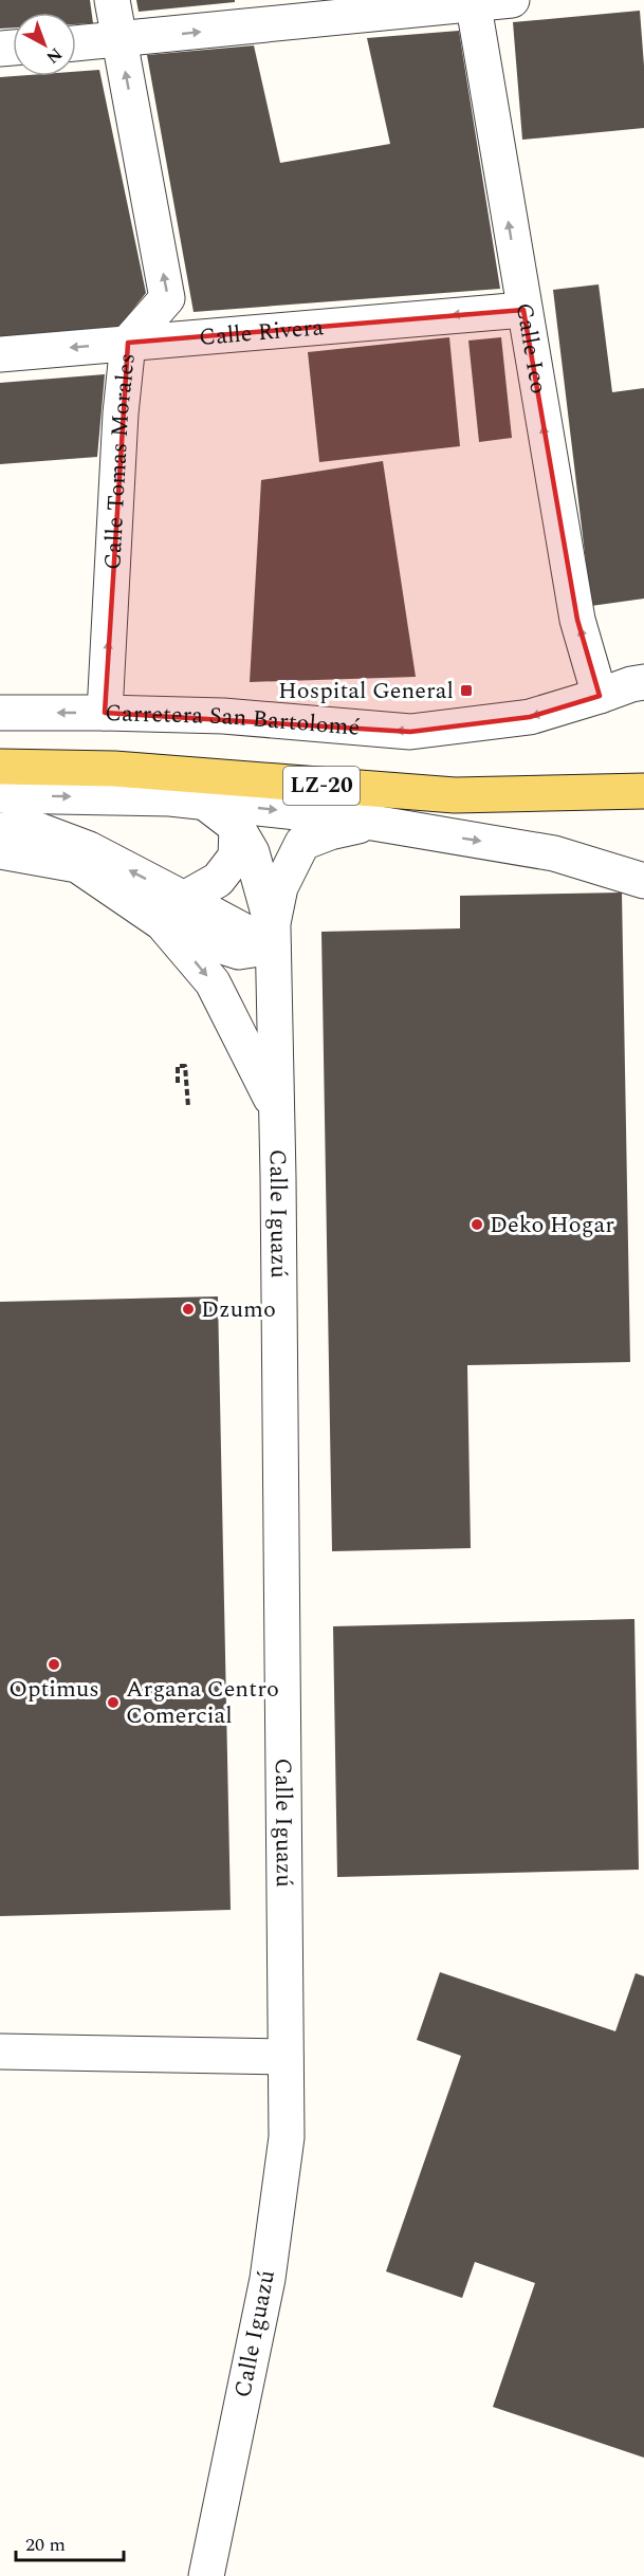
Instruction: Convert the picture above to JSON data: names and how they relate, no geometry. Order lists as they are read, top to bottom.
{
  "streets": {
    "main road": ["Carretera San Bartolomé", "LZ-20"],
    "street": [
      "Calle Rivera",
      "Calle Ico",
      "Calle Tomas Morales",
      "Calle Iguazú"
    ]
  },
  "crossings": [
    ["Calle Rivera", "Calle Ico"],
    ["Calle Rivera", "Calle Tomas Morales"],
    ["Calle Ico", "Carretera San Bartolomé"],
    ["Calle Tomas Morales", "Carretera San Bartolomé"]
  ],
  "one_way": ["Calle Ico", "Calle Tomas Morales"],
  "places": {
    "transit": ["Hospital General"],
    "other": [
      "Deko Hogar",
      "Dzumo",
      "Optimus",
      "Argana Centro Comercial"
    ]
  },
  "scale_bar": "20 m",
  "north": "bottom right"
}
